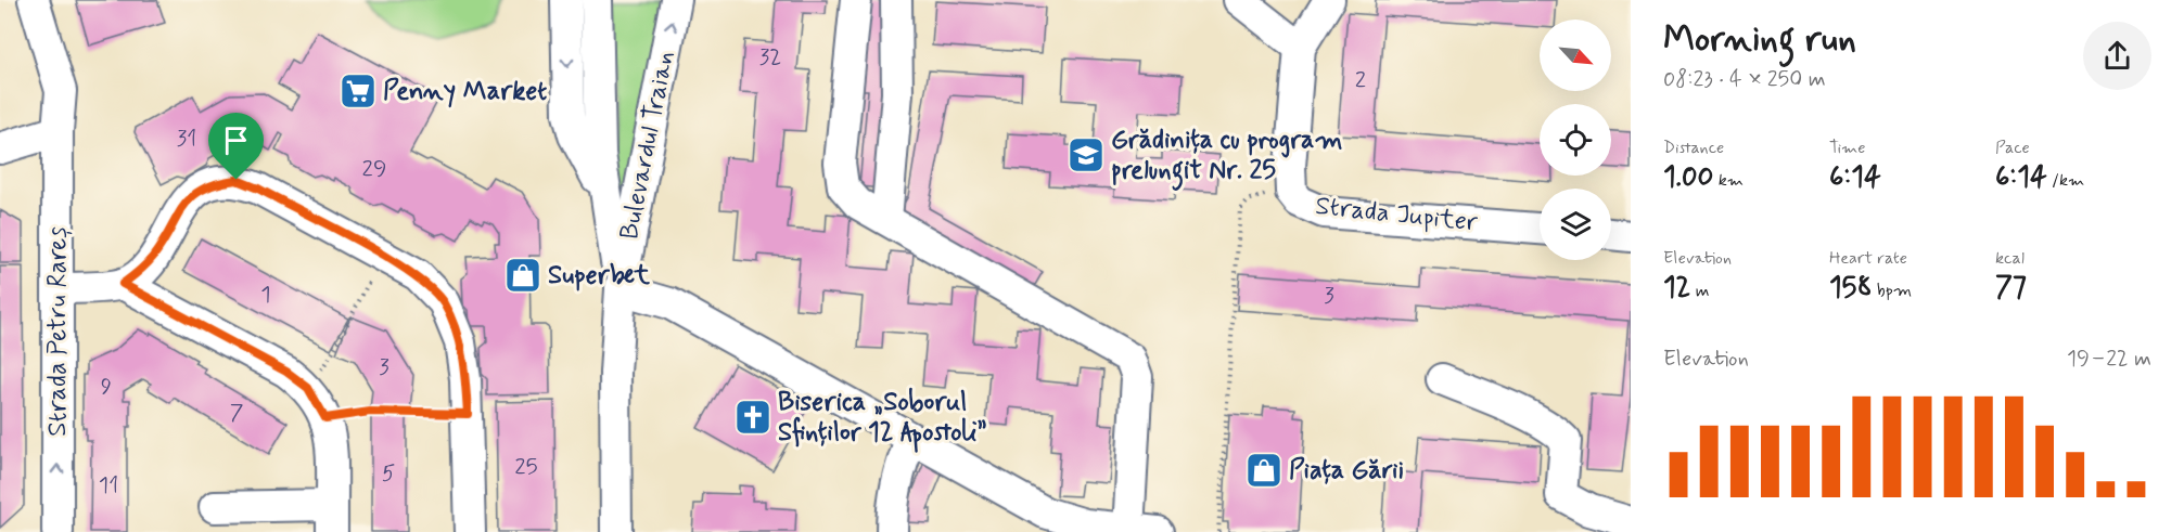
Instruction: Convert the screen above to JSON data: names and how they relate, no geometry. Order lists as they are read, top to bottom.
{
  "streets": {
    "street": ["Bulevardul Traian", "Strada Jupiter", "Strada Petru Rareș"]
  },
  "places": {
    "supermarket": ["Penny Market"],
    "school or university": ["Grădinița cu program prelungit Nr. 25"],
    "shop": ["Superbet", "Piața Gării"],
    "church": ["Biserica „Soborul Sfinților 12 Apostoli”"]
  },
  "house_numbers": [
    "32",
    "2",
    "31",
    "29",
    "1",
    "3",
    "3",
    "9",
    "7",
    "25",
    "5",
    "11"
  ],
  "north": "bottom right",
  "page": {
    "heading": ["Morning run", "08:23 · 4 × 250 m"],
    "stats": [
      ["Distance", "1.00 km"],
      ["Time", "6:14"],
      ["Pace", "6:14 /km"],
      ["Elevation", "12 m"],
      ["Heart rate", "158 bpm"],
      ["kcal", "77"]
    ],
    "chart": ["Elevation", "19–22 m"]
  }
}
